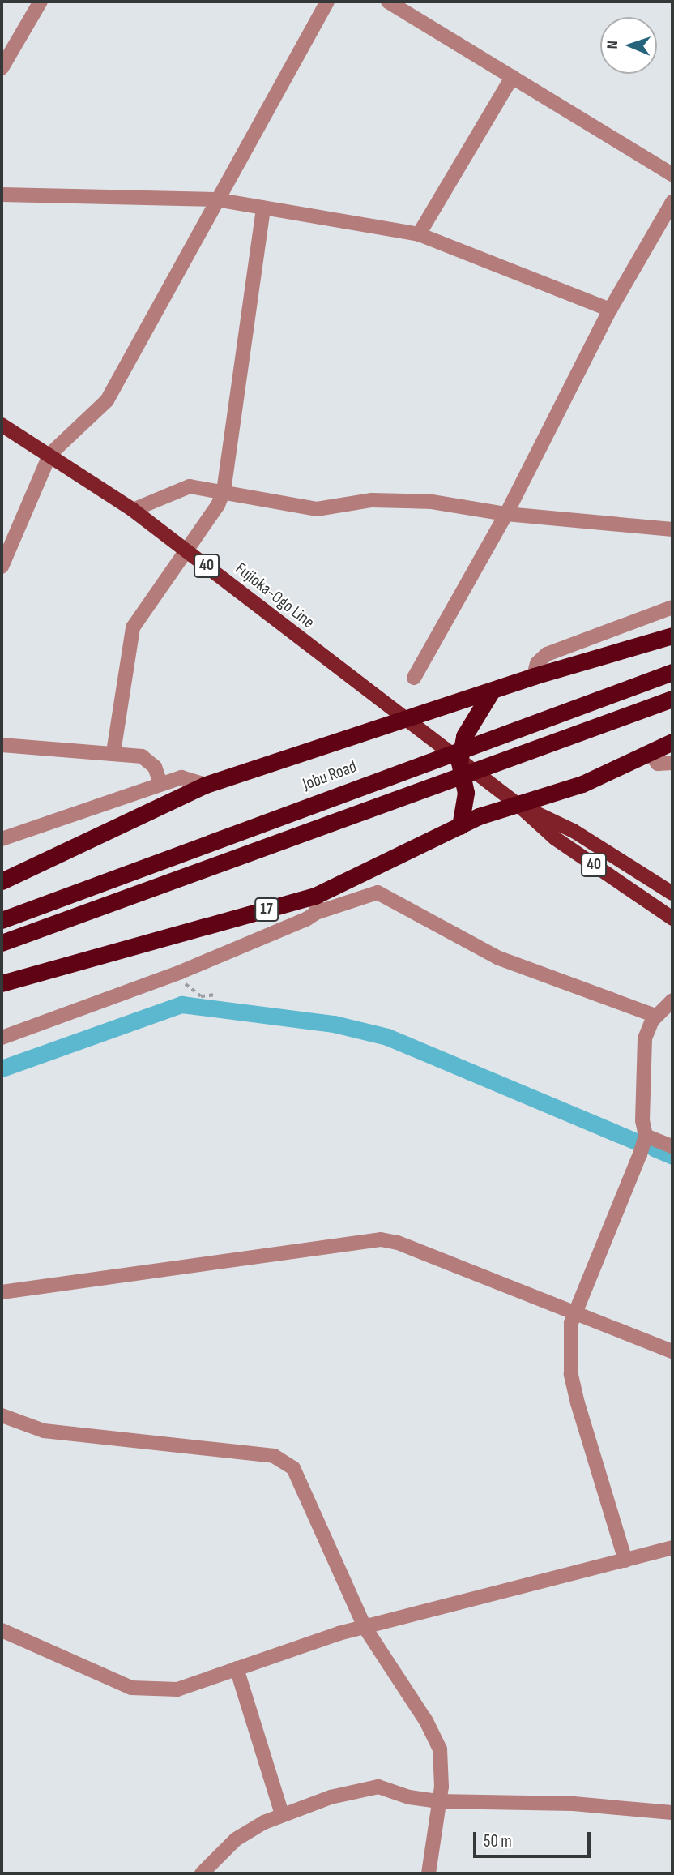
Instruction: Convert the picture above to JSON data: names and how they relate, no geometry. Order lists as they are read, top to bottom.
{
  "streets": {
    "highway": ["Jobu Road", "17"],
    "main road": ["40", "Fujioka-Ogo Line"]
  },
  "crossings": [
    ["Fujioka-Ogo Line", "17"]
  ],
  "scale_bar": "50 m",
  "north": "left"
}
